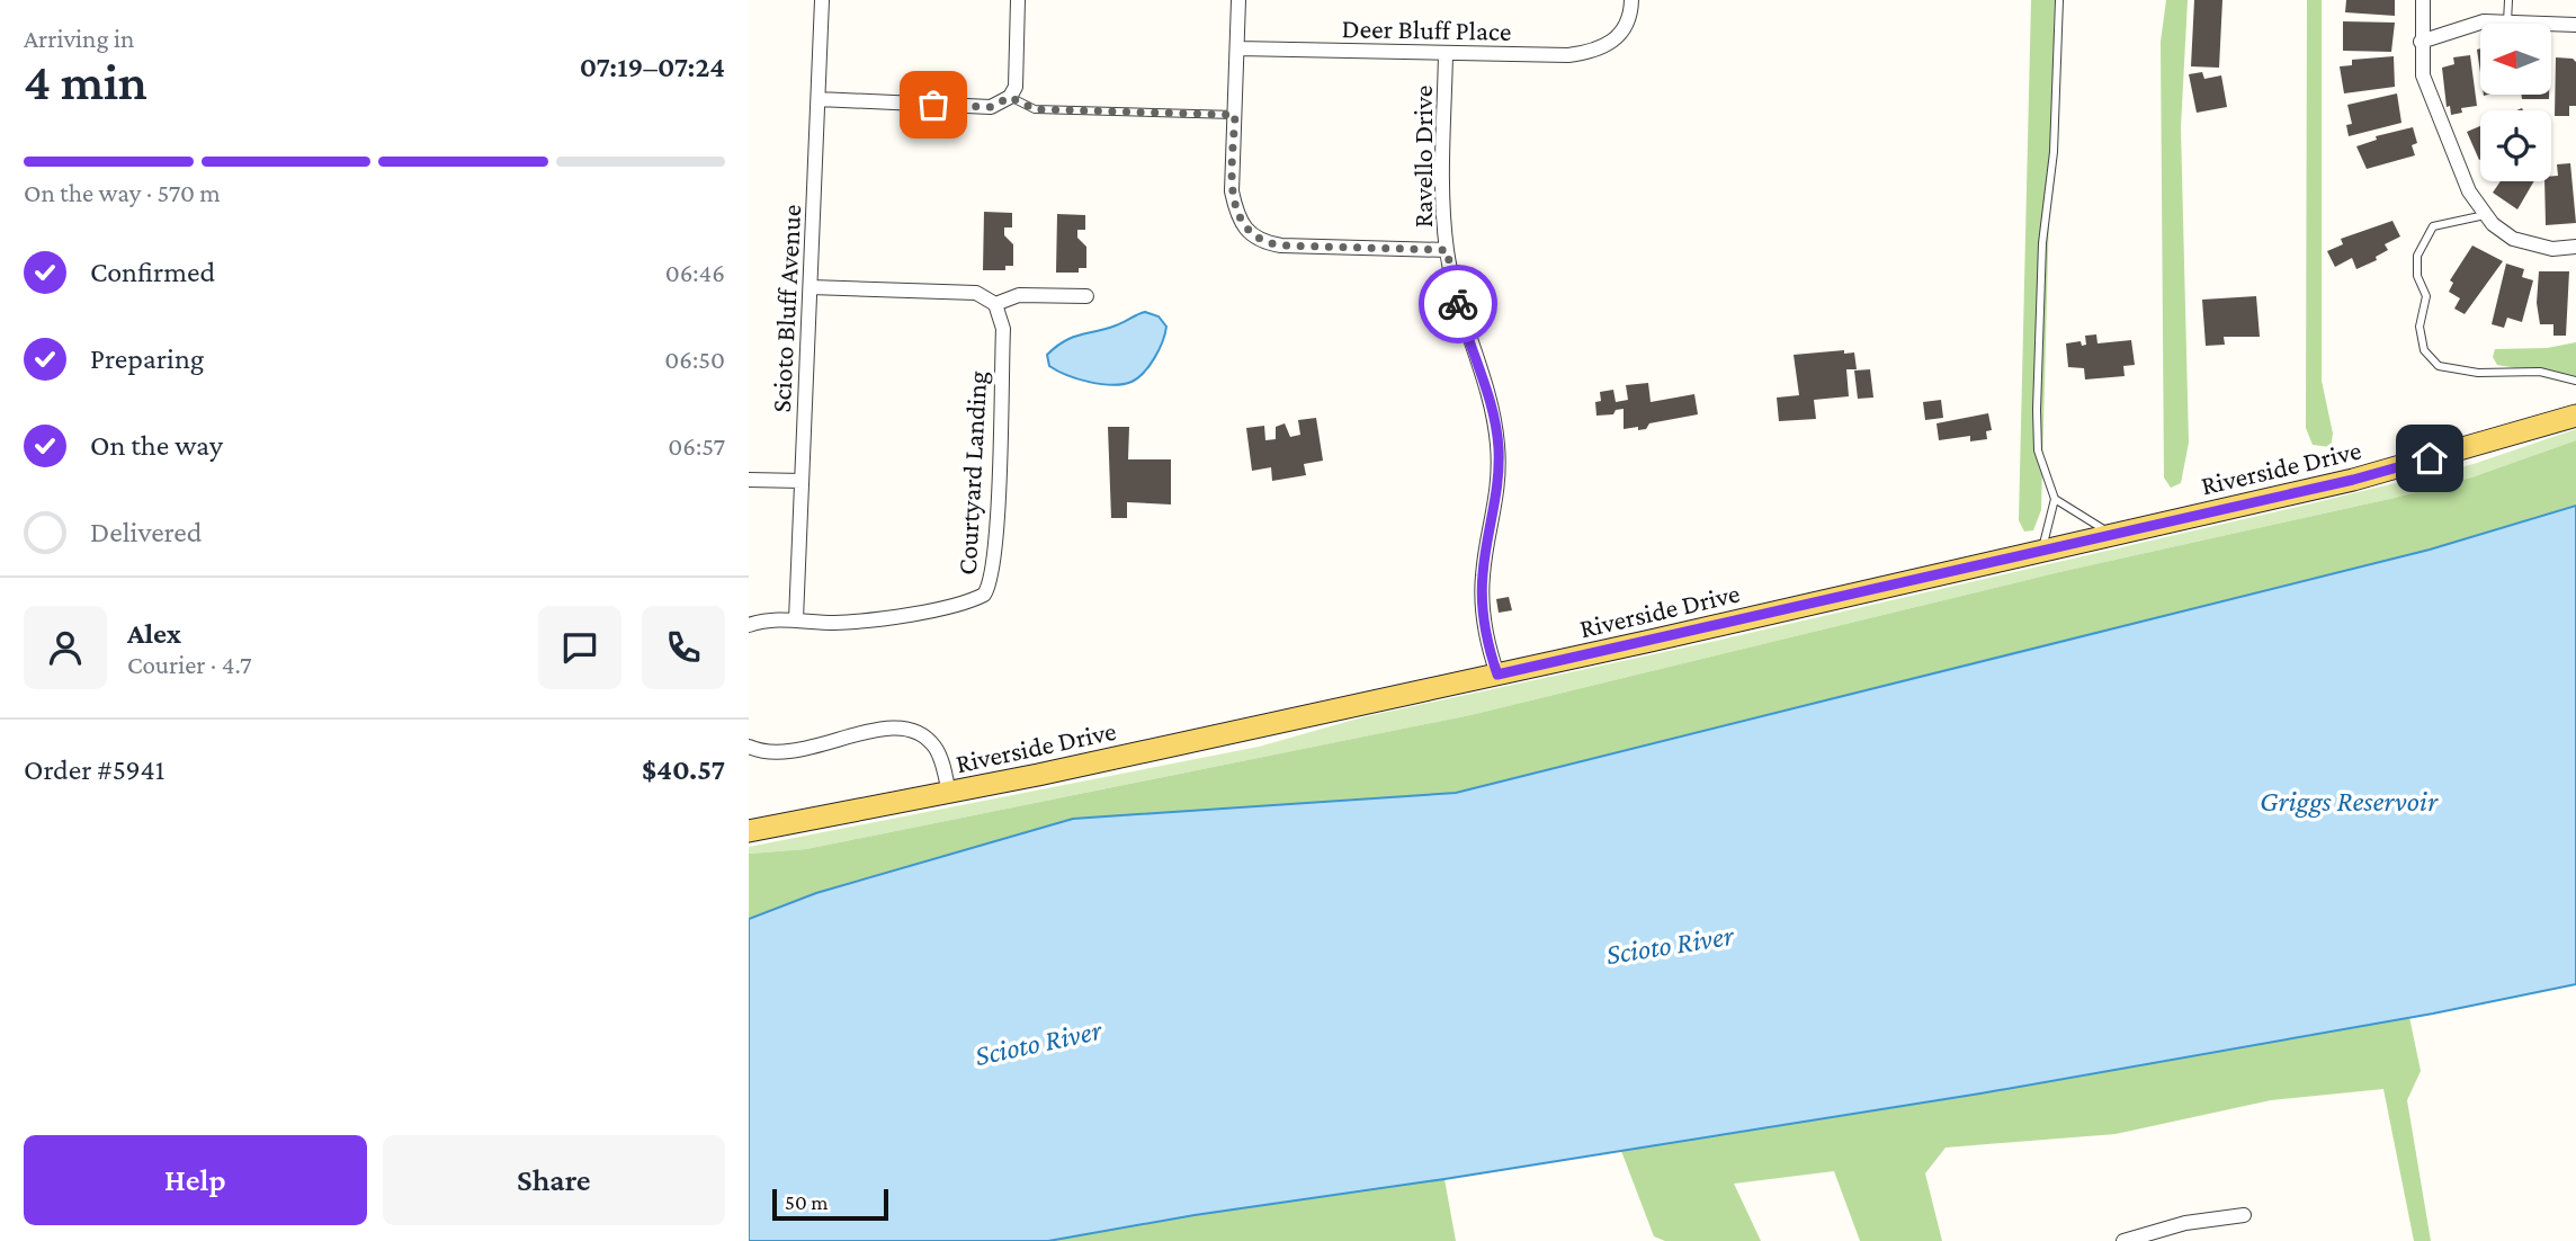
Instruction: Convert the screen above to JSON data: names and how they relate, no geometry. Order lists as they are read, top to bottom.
{
  "streets": {
    "main road": ["Riverside Drive"],
    "street": [
      "Deer Bluff Place",
      "Ravello Drive",
      "Scioto Bluff Avenue",
      "Courtyard Landing"
    ]
  },
  "crossings": [
    ["Deer Bluff Place", "Ravello Drive"],
    ["Ravello Drive", "Riverside Drive"],
    ["Scioto Bluff Avenue", "Courtyard Landing"]
  ],
  "water": ["Griggs Reservoir", "Scioto River"],
  "scale_bar": "50 m",
  "north": "left",
  "page": {
    "heading": ["4 min", "Arriving in", "07:19–07:24"],
    "panel": [
      "Alex",
      "Courier · 4.7",
      "Order #5941",
      "$40.57"
    ],
    "bar": "On the way · 570 m",
    "list": [
      ["Confirmed", "06:46"],
      ["Preparing", "06:50"],
      ["On the way", "06:57"],
      "Delivered"
    ],
    "buttons": ["Help", "Share"],
    "scale": "50 m"
  }
}
